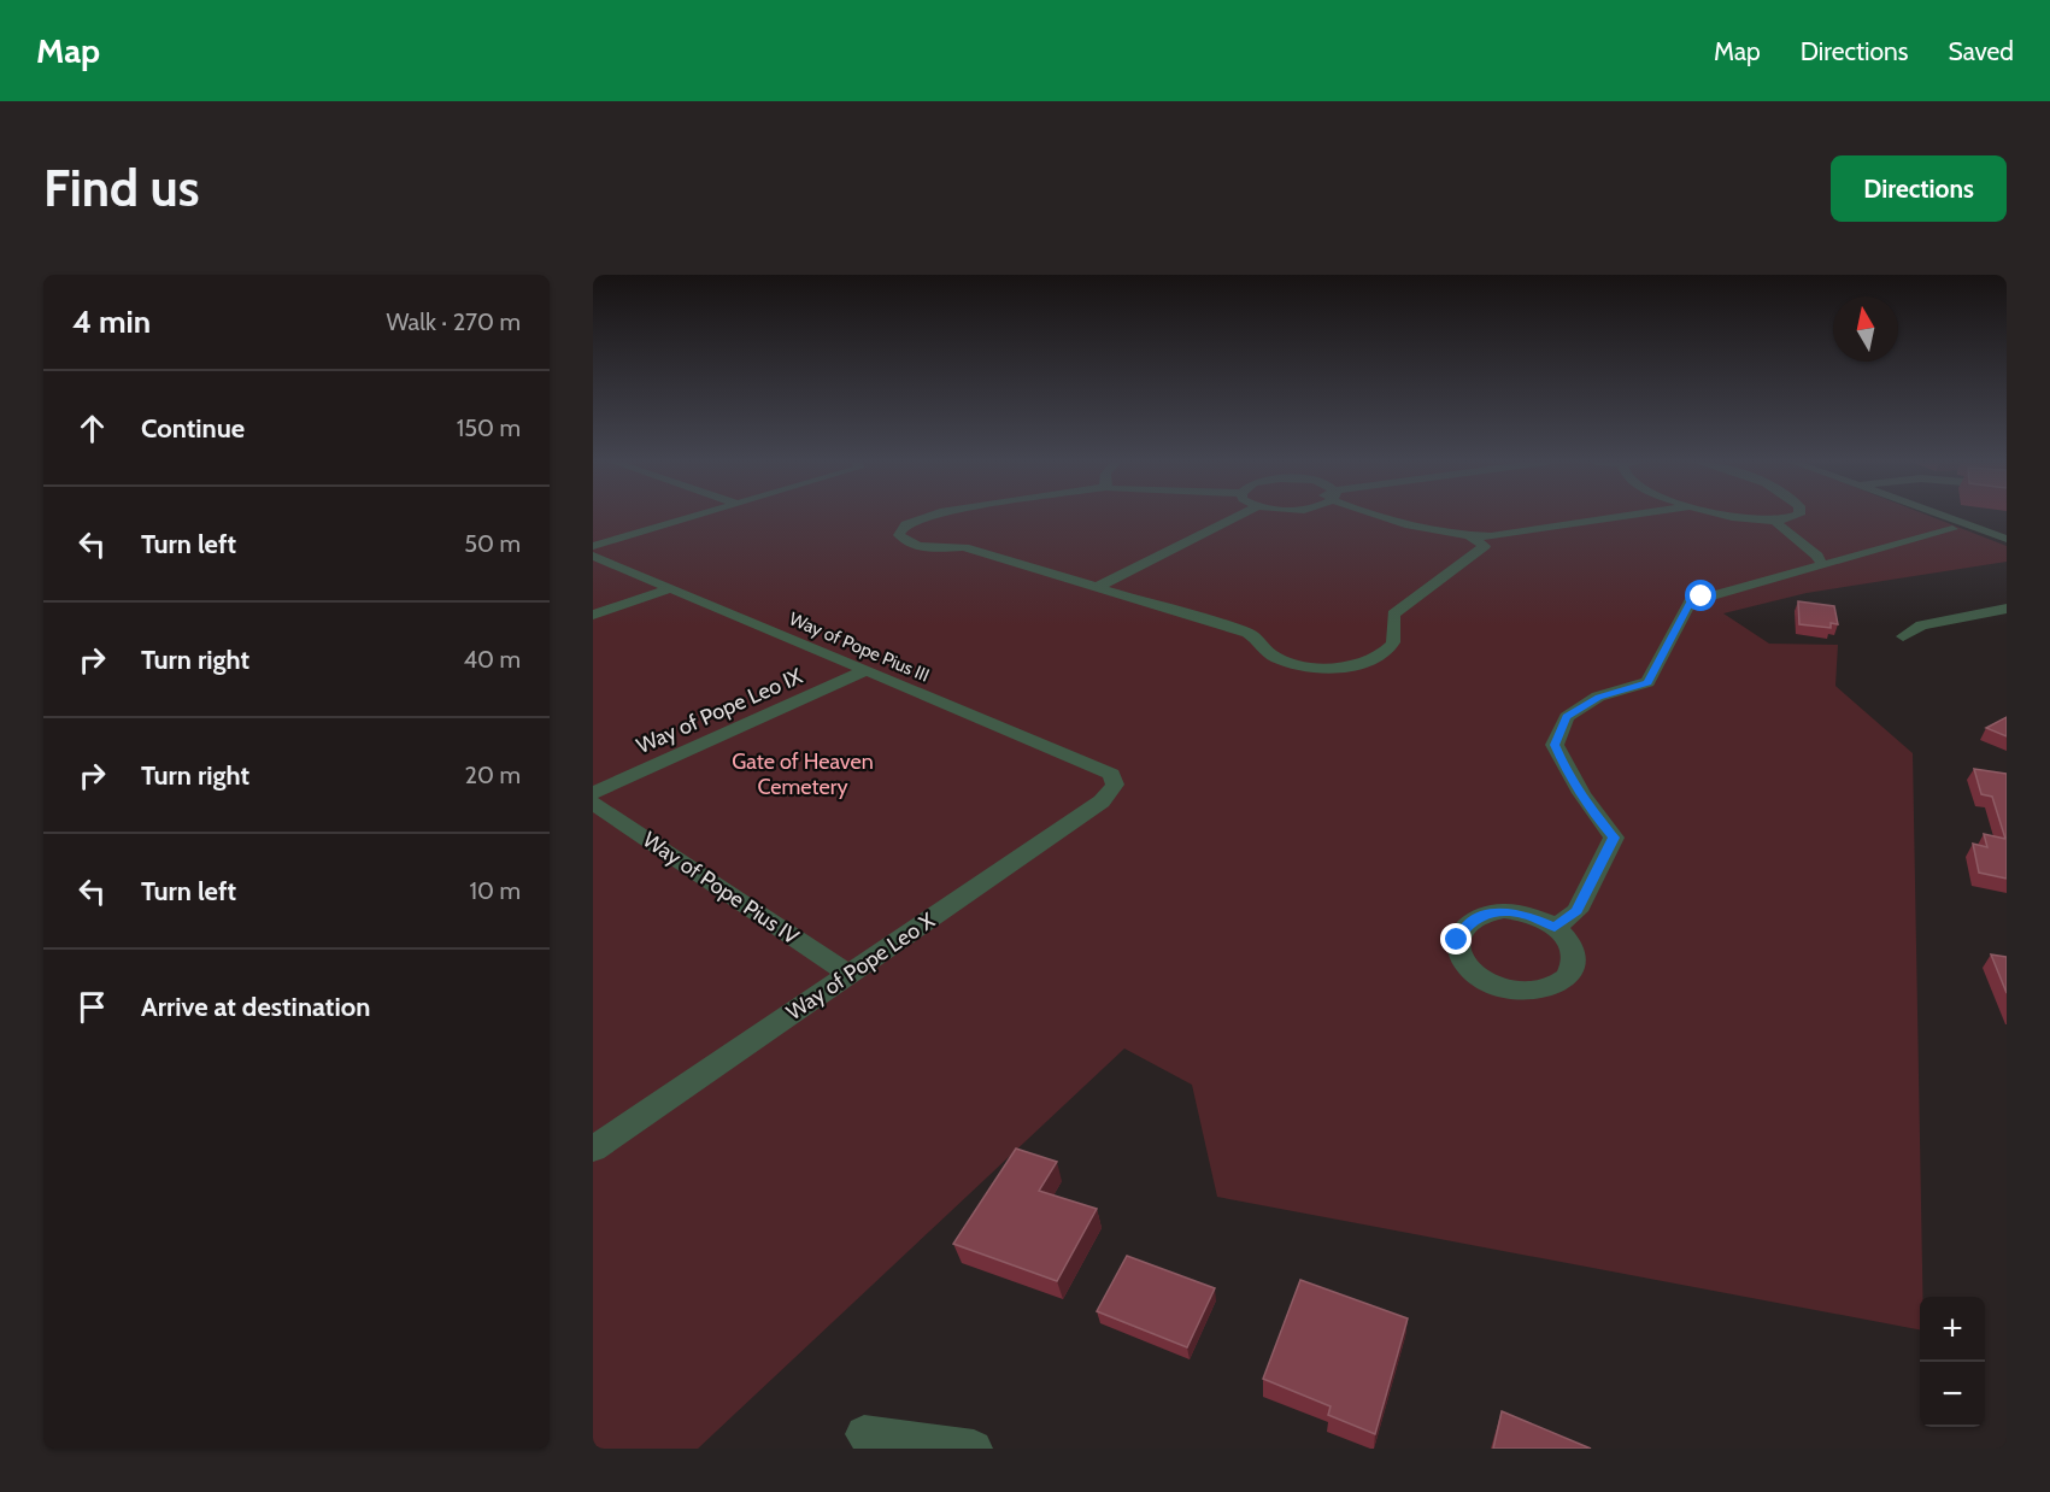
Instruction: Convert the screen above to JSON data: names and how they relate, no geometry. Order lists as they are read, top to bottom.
{
  "streets": {
    "street": [
      "Way of Pope Pius III",
      "Way of Pope Leo IX",
      "Way of Pope Pius IV",
      "Way of Pope Leo X"
    ]
  },
  "crossings": [
    ["Way of Pope Pius III", "Way of Pope Leo IX"],
    ["Way of Pope Pius III", "Way of Pope Leo X"],
    ["Way of Pope Pius IV", "Way of Pope Leo X"]
  ],
  "parks": ["Gate of Heaven Cemetery"],
  "north": "top",
  "page": {
    "header": "Map",
    "nav": ["Map", "Directions", "Saved"],
    "buttons": "Directions",
    "title": "Find us",
    "heading": ["4 min", "Walk · 270 m"],
    "list": [
      ["Continue", "150 m"],
      ["Turn left", "50 m"],
      ["Turn right", "40 m"],
      ["Turn right", "20 m"],
      ["Turn left", "10 m"],
      "Arrive at destination"
    ],
    "map_buttons": ["+", "−"]
  }
}
